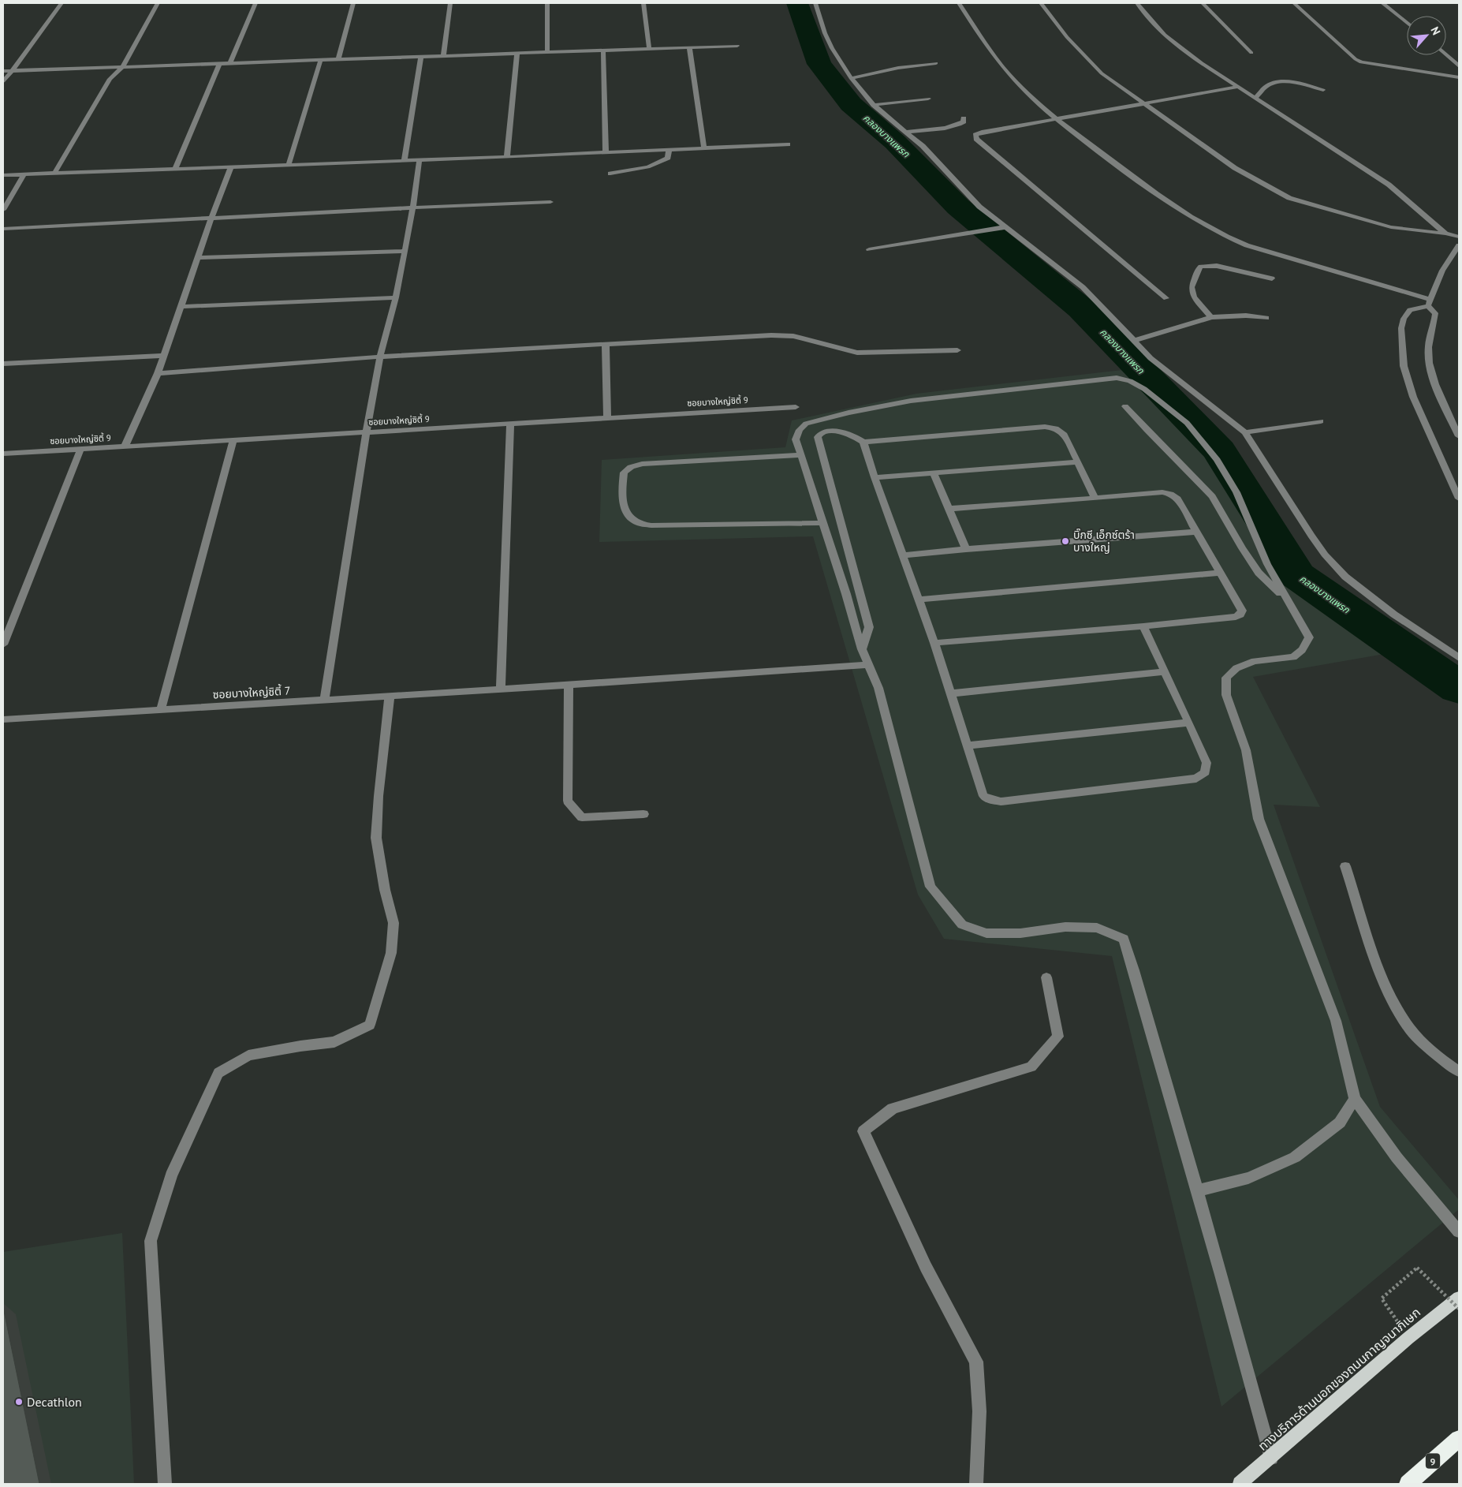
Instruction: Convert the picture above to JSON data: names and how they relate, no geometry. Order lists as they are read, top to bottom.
{
  "streets": {
    "highway": ["9"],
    "main road": ["ทางบริการด้านนอกของถนนกาญจนาภิเษก"],
    "street": ["ซอยบางใหญ่ซิตี้ 9", "ซอยบางใหญ่ซิตี้ 7"]
  },
  "water": ["คลองบางแพรก"],
  "places": ["บิ๊กซี เอ็กซ์ตร้า บางใหญ่", "Decathlon"],
  "north": "top right"
}
